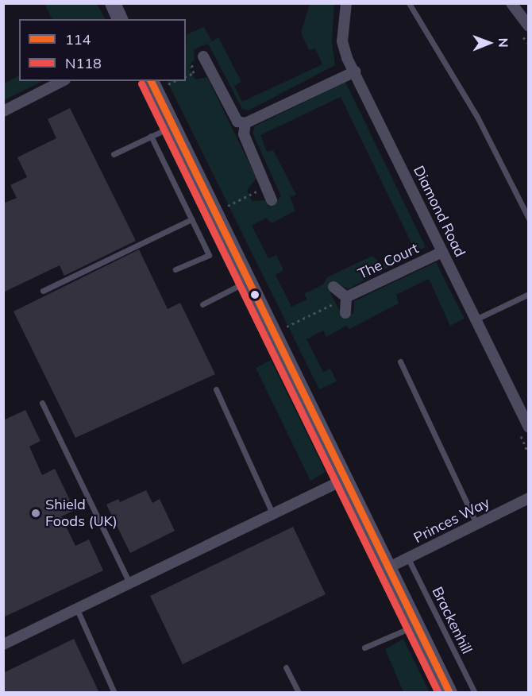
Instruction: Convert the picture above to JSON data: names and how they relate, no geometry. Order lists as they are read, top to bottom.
{
  "streets": {
    "street": ["Diamond Road", "The Court", "Princes Way"],
    "lane": ["Brackenhill"]
  },
  "crossings": [
    ["Diamond Road", "The Court"],
    ["Princes Way", "Brackenhill"]
  ],
  "places": ["Shield Foods (UK)"],
  "lines": ["transit line 114", "transit line N118"],
  "legend": ["114", "N118"],
  "north": "right"
}
